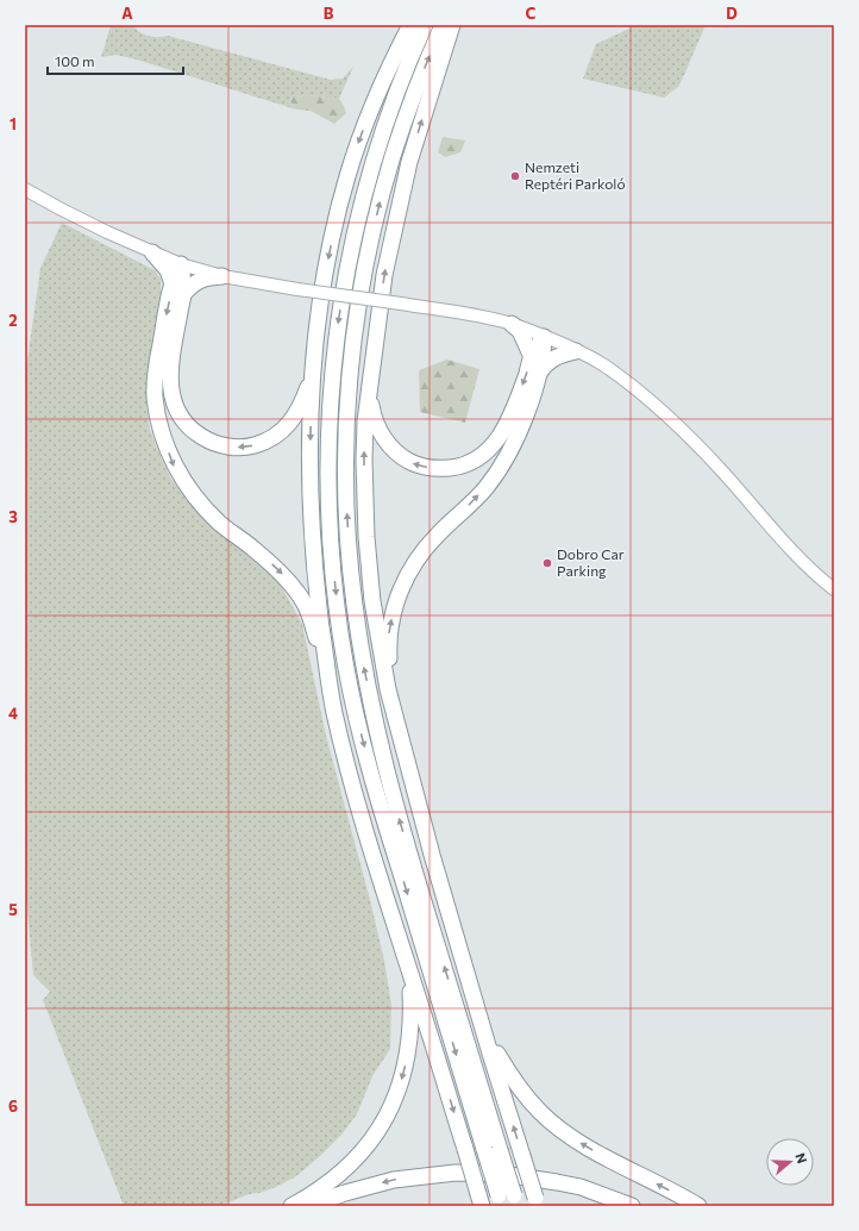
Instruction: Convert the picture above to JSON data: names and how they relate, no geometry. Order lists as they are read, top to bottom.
{
  "places": ["Nemzeti Reptéri Parkoló", "Dobro Car Parking"],
  "scale_bar": "100 m",
  "north": "right",
  "grid": {
    "columns": [
      "A",
      "B",
      "C",
      "D"
    ],
    "rows": [
      "1",
      "2",
      "3",
      "4",
      "5",
      "6"
    ]
  }
}
